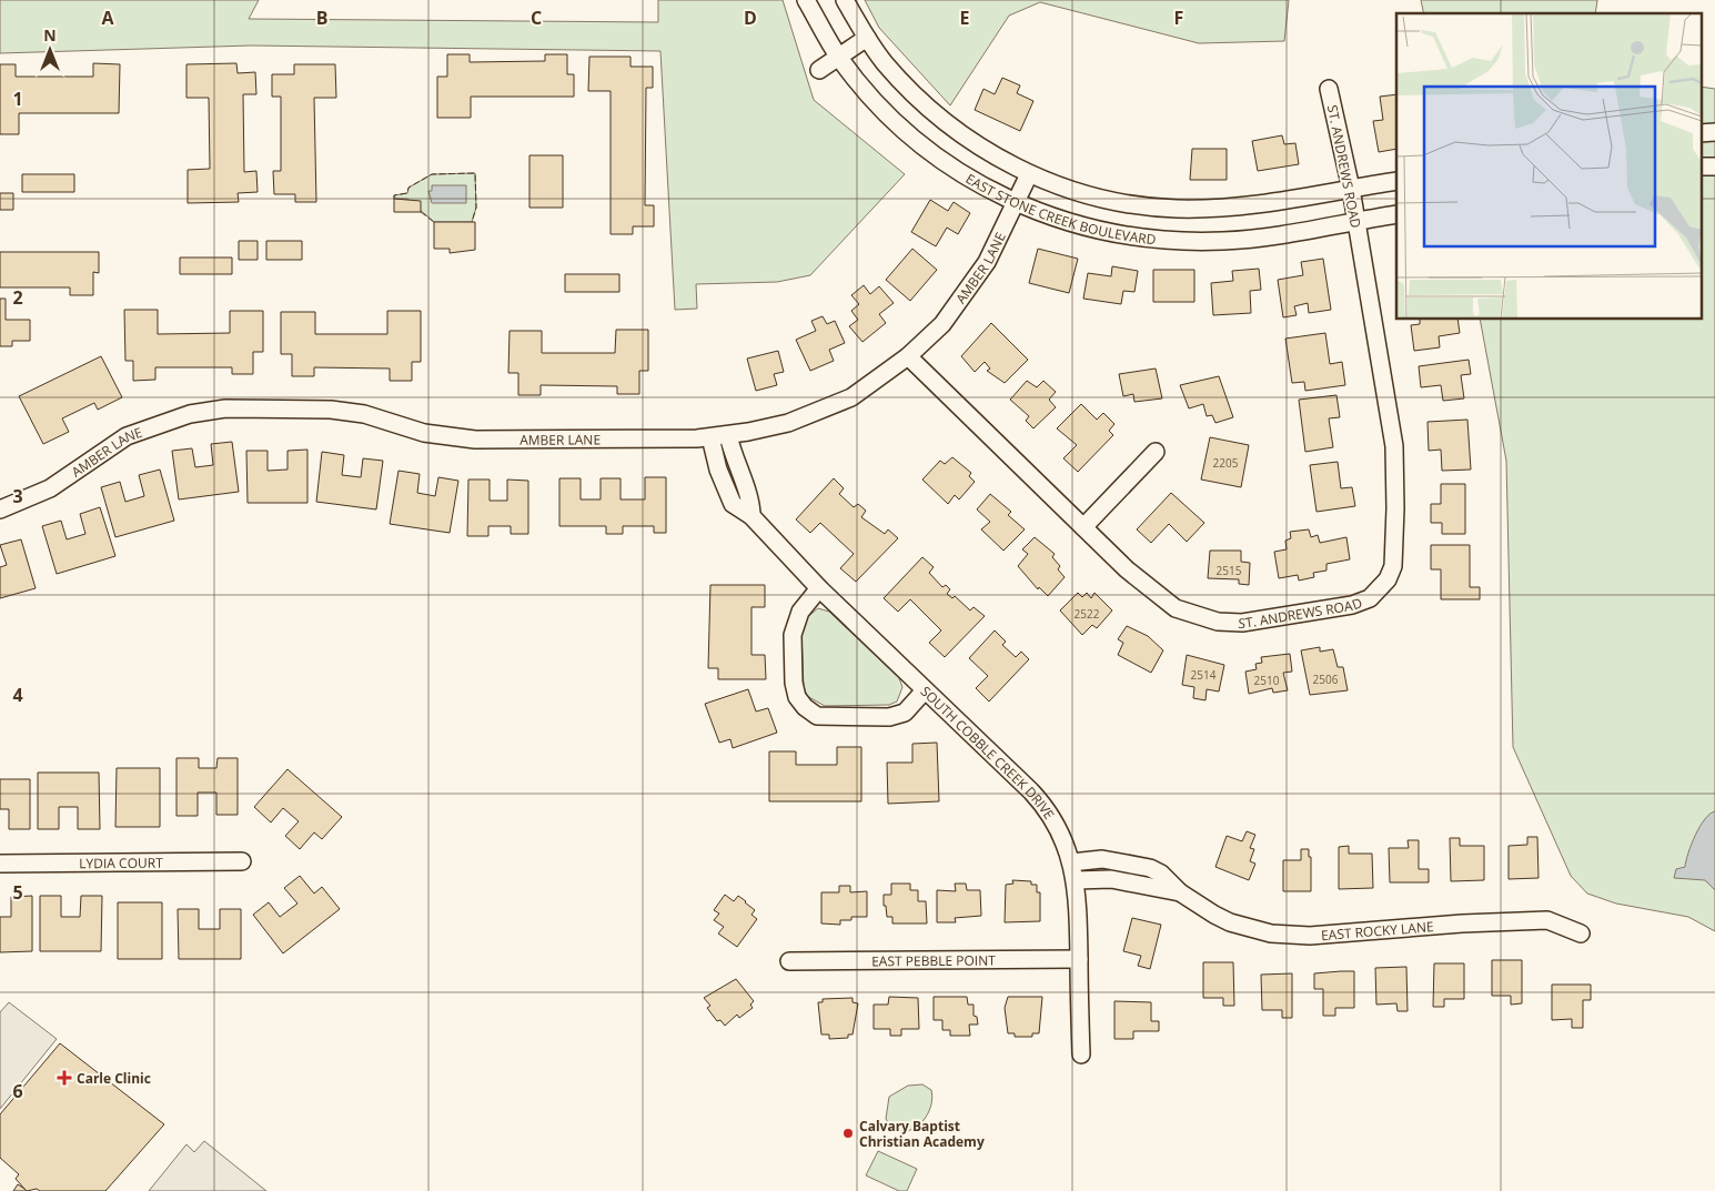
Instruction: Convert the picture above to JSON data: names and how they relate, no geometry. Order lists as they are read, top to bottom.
{
  "streets": {
    "street": [
      "ST. ANDREWS ROAD",
      "EAST STONE CREEK BOULEVARD",
      "AMBER LANE",
      "SOUTH COBBLE CREEK DRIVE",
      "LYDIA COURT",
      "EAST ROCKY LANE",
      "EAST PEBBLE POINT"
    ]
  },
  "crossings": [
    ["ST. ANDREWS ROAD", "EAST STONE CREEK BOULEVARD"],
    ["ST. ANDREWS ROAD", "AMBER LANE"],
    ["EAST STONE CREEK BOULEVARD", "AMBER LANE"],
    ["AMBER LANE", "SOUTH COBBLE CREEK DRIVE"],
    ["SOUTH COBBLE CREEK DRIVE", "EAST ROCKY LANE"],
    ["SOUTH COBBLE CREEK DRIVE", "EAST PEBBLE POINT"]
  ],
  "places": {
    "health": ["Carle Clinic"],
    "other": ["Calvary Baptist Christian Academy"]
  },
  "house_numbers": [
    "2205",
    "2515",
    "2522",
    "2514",
    "2506",
    "2510"
  ],
  "north": "top",
  "grid": {
    "columns": [
      "A",
      "B",
      "C",
      "D",
      "E",
      "F"
    ],
    "rows": [
      "1",
      "2",
      "3",
      "4",
      "5",
      "6"
    ]
  }
}
